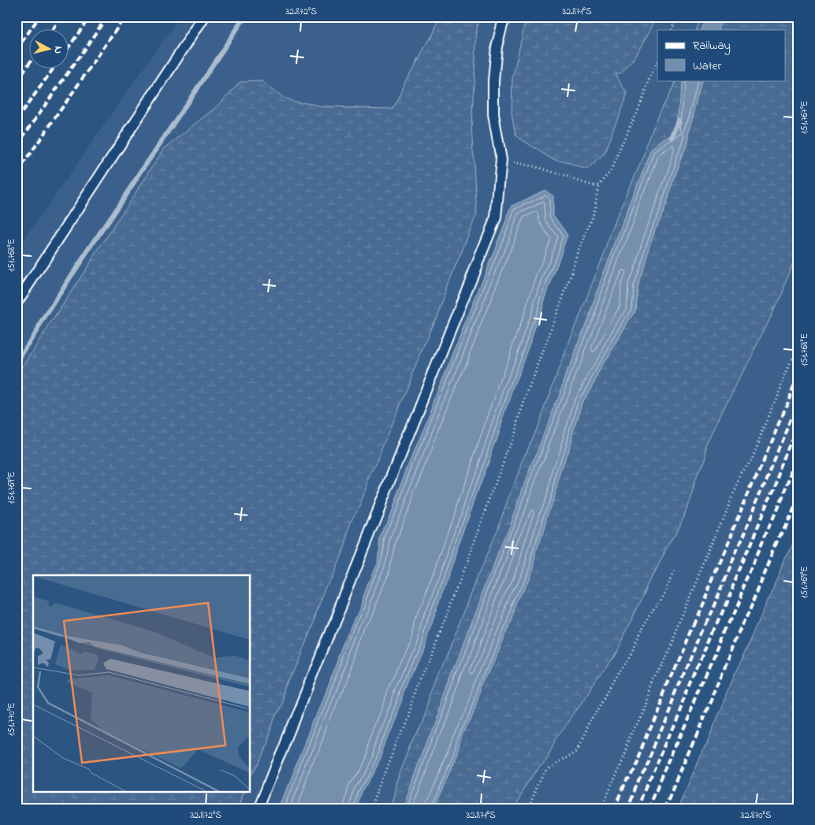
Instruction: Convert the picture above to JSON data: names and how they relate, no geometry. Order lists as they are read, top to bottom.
{
  "legend": ["Railway", "Water"],
  "north": "right",
  "coordinates": [
    "32.872°S",
    "32.871°S",
    "151.767°E",
    "151.768°E",
    "151.769°E",
    "151.770°E",
    "32.870°S"
  ]
}
